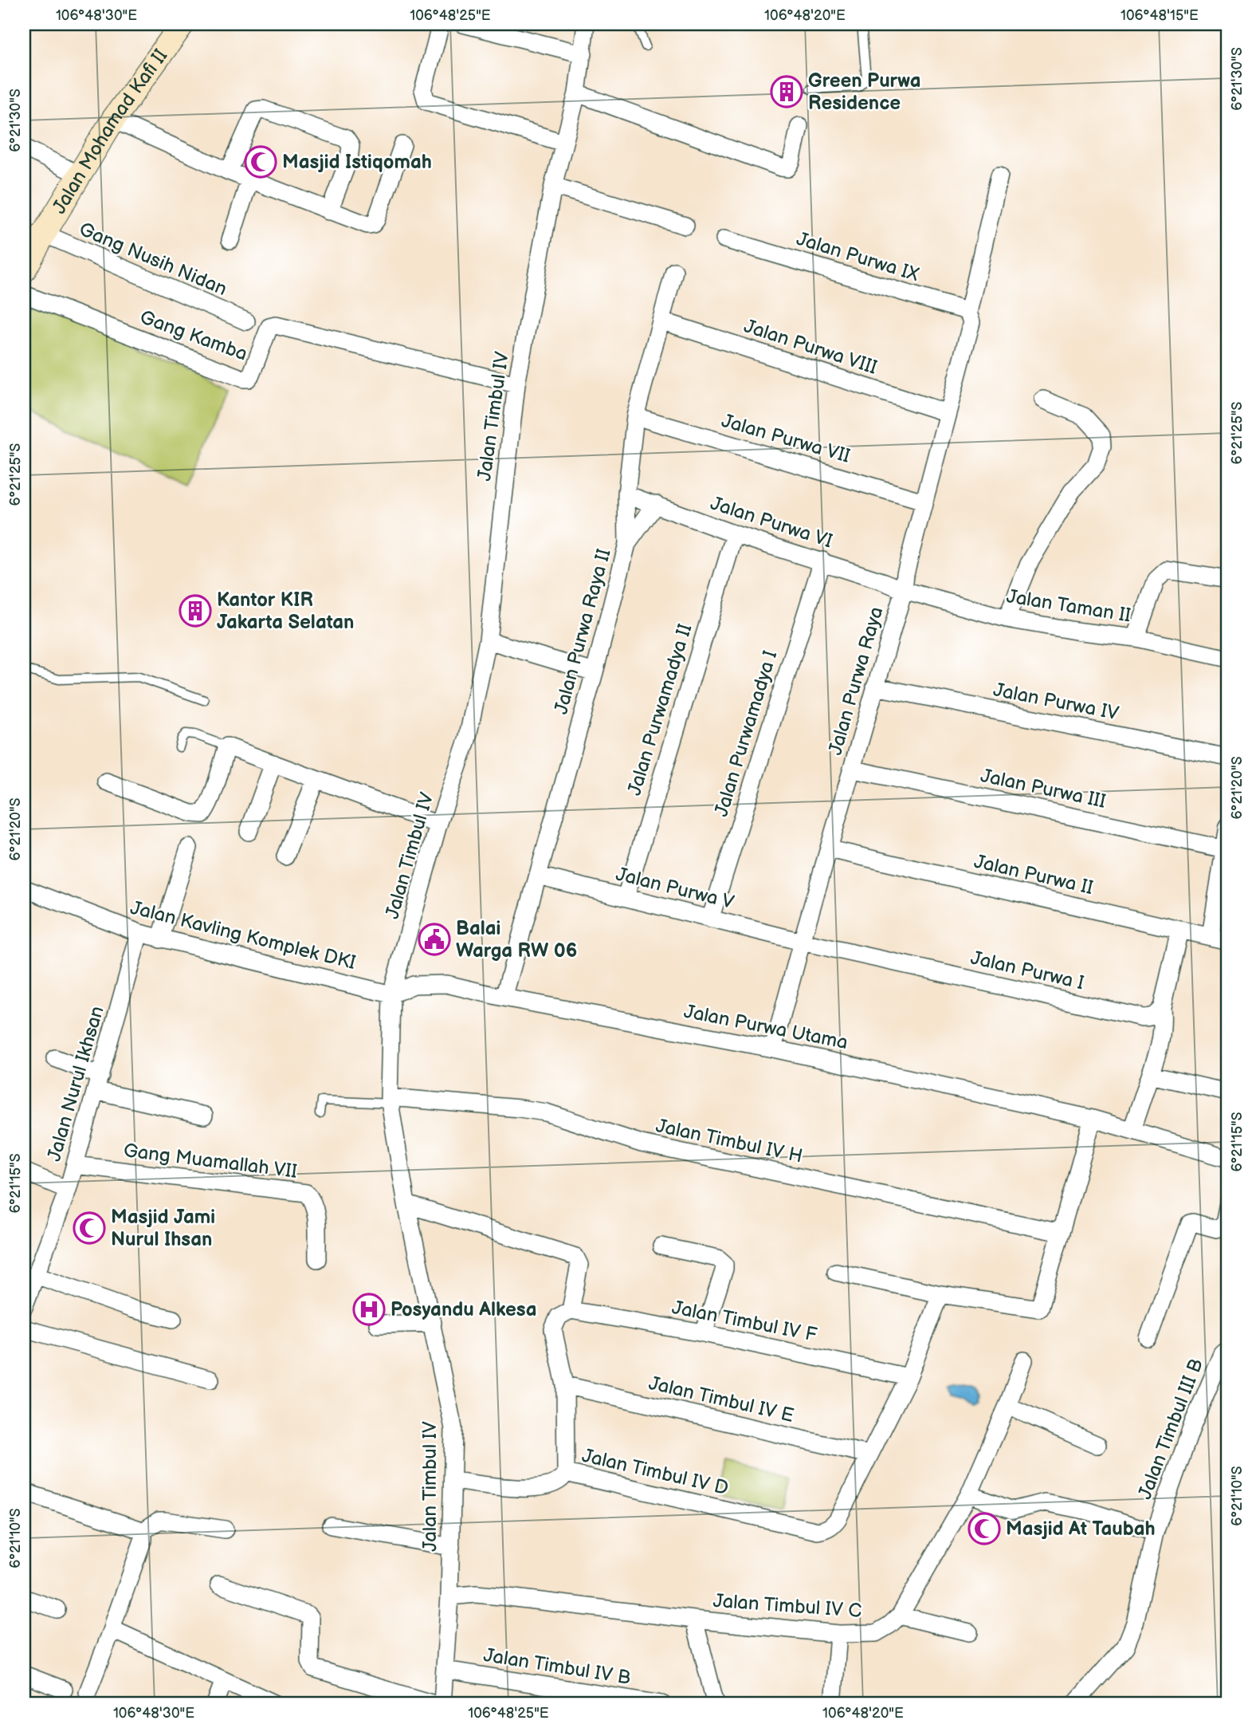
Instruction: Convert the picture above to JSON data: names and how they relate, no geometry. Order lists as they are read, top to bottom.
{
  "streets": {
    "main road": ["Jalan Mohamad Kafi II"],
    "street": [
      "Jalan Purwa IX",
      "Gang Nusih Nidan",
      "Gang Kamba",
      "Jalan Purwa VIII",
      "Jalan Timbul IV",
      "Jalan Purwa VII",
      "Jalan Purwa VI",
      "Jalan Taman II",
      "Jalan Purwa Raya II",
      "Jalan Purwa Raya",
      "Jalan Purwa IV",
      "Jalan Purwamadya II",
      "Jalan Purwamadya I",
      "Jalan Purwa III",
      "Jalan Purwa II",
      "Jalan Purwa V",
      "Jalan Kavling Komplek DKI",
      "Jalan Purwa I",
      "Jalan Purwa Utama",
      "Jalan Nurul Ikhsan",
      "Jalan Timbul IV H",
      "Gang Muamallah VII",
      "Jalan Timbul IV F",
      "Jalan Timbul IV E",
      "Jalan Timbul III B",
      "Jalan Timbul IV D",
      "Jalan Timbul IV C",
      "Jalan Timbul IV B"
    ]
  },
  "crossings": [
    ["Jalan Mohamad Kafi II", "Gang Nusih Nidan"],
    ["Jalan Purwa IX", "Jalan Purwa Raya"],
    ["Gang Kamba", "Jalan Timbul IV"],
    ["Jalan Purwa VIII", "Jalan Purwa Raya II"],
    ["Jalan Purwa VIII", "Jalan Purwa Raya"],
    ["Jalan Timbul IV", "Jalan Kavling Komplek DKI"],
    ["Jalan Timbul IV", "Jalan Purwa Utama"],
    ["Jalan Timbul IV", "Jalan Timbul IV H"],
    ["Jalan Timbul IV", "Jalan Timbul IV D"],
    ["Jalan Timbul IV", "Jalan Timbul IV C"],
    ["Jalan Timbul IV", "Jalan Timbul IV B"],
    ["Jalan Purwa VII", "Jalan Purwa Raya II"],
    ["Jalan Purwa VII", "Jalan Purwa Raya"],
    ["Jalan Purwa VI", "Jalan Taman II"],
    ["Jalan Purwa VI", "Jalan Purwa Raya II"],
    ["Jalan Purwa VI", "Jalan Purwa Raya"],
    ["Jalan Purwa VI", "Jalan Purwamadya II"],
    ["Jalan Purwa VI", "Jalan Purwamadya I"],
    ["Jalan Taman II", "Jalan Purwa Raya"],
    ["Jalan Purwa Raya II", "Jalan Purwa V"],
    ["Jalan Purwa Raya II", "Jalan Purwa Utama"],
    ["Jalan Purwa Raya", "Jalan Purwa IV"],
    ["Jalan Purwa Raya", "Jalan Purwa III"],
    ["Jalan Purwa Raya", "Jalan Purwa II"],
    ["Jalan Purwa Raya", "Jalan Purwa V"],
    ["Jalan Purwa Raya", "Jalan Purwa I"],
    ["Jalan Purwa Raya", "Jalan Purwa Utama"],
    ["Jalan Purwamadya II", "Jalan Purwa V"],
    ["Jalan Purwamadya I", "Jalan Purwa V"],
    ["Jalan Purwa V", "Jalan Purwa I"],
    ["Jalan Kavling Komplek DKI", "Jalan Purwa Utama"],
    ["Jalan Kavling Komplek DKI", "Jalan Nurul Ikhsan"],
    ["Jalan Nurul Ikhsan", "Gang Muamallah VII"],
    ["Jalan Timbul IV E", "Jalan Timbul IV D"]
  ],
  "places": {
    "building": ["Green Purwa Residence", "Kantor KIR Jakarta Selatan"],
    "mosque": ["Masjid Istiqomah", "Masjid Jami Nurul Ihsan", "Masjid At Taubah"],
    "public building": ["Balai Warga RW 06"],
    "hospital": ["Posyandu Alkesa"]
  },
  "coordinates": [
    "106°48'30\"E",
    "106°48'25\"E",
    "106°48'20\"E",
    "106°48'15\"E",
    "6°21'30\"S",
    "6°21'25\"S",
    "6°21'20\"S",
    "6°21'15\"S",
    "6°21'10\"S"
  ]
}
